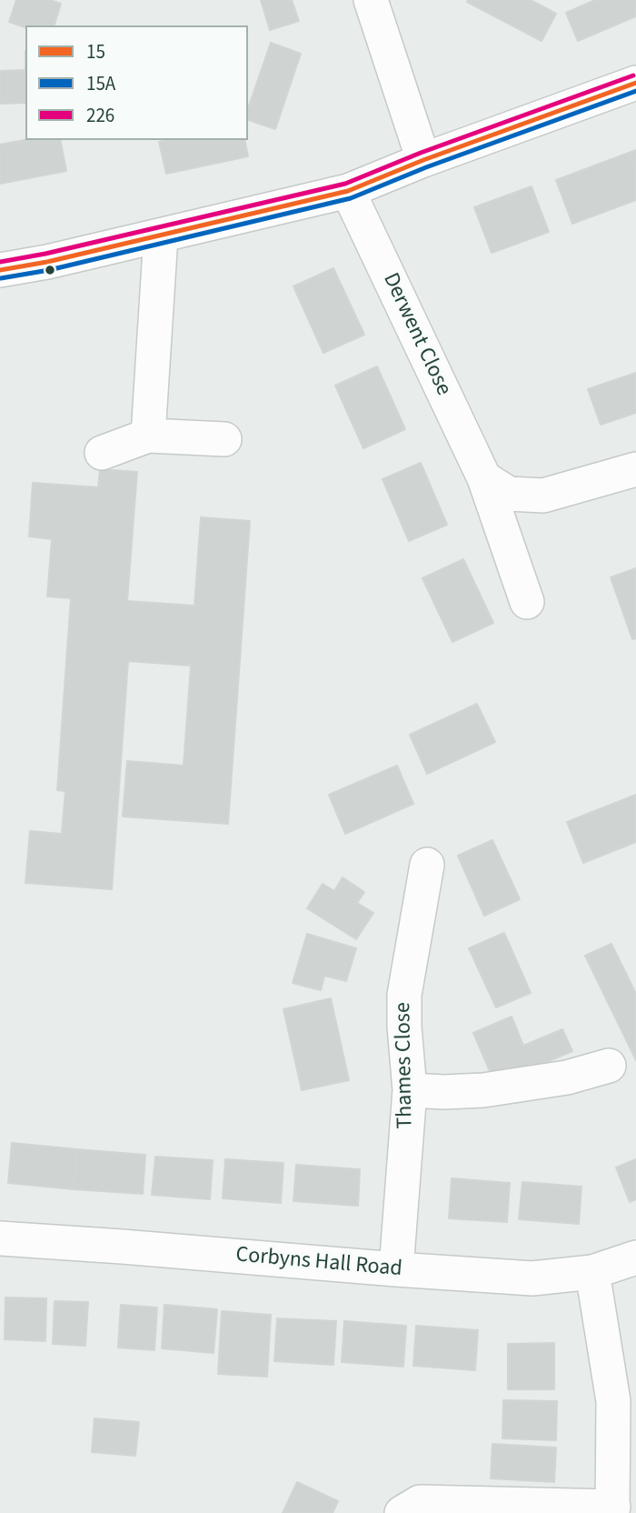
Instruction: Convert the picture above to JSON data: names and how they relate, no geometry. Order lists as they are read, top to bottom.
{
  "streets": {
    "street": ["Derwent Close", "Thames Close", "Corbyns Hall Road"]
  },
  "crossings": [
    ["Thames Close", "Corbyns Hall Road"]
  ],
  "lines": ["transit line 226", "transit line 15", "transit line 15A"],
  "legend": ["15", "15A", "226"]
}
